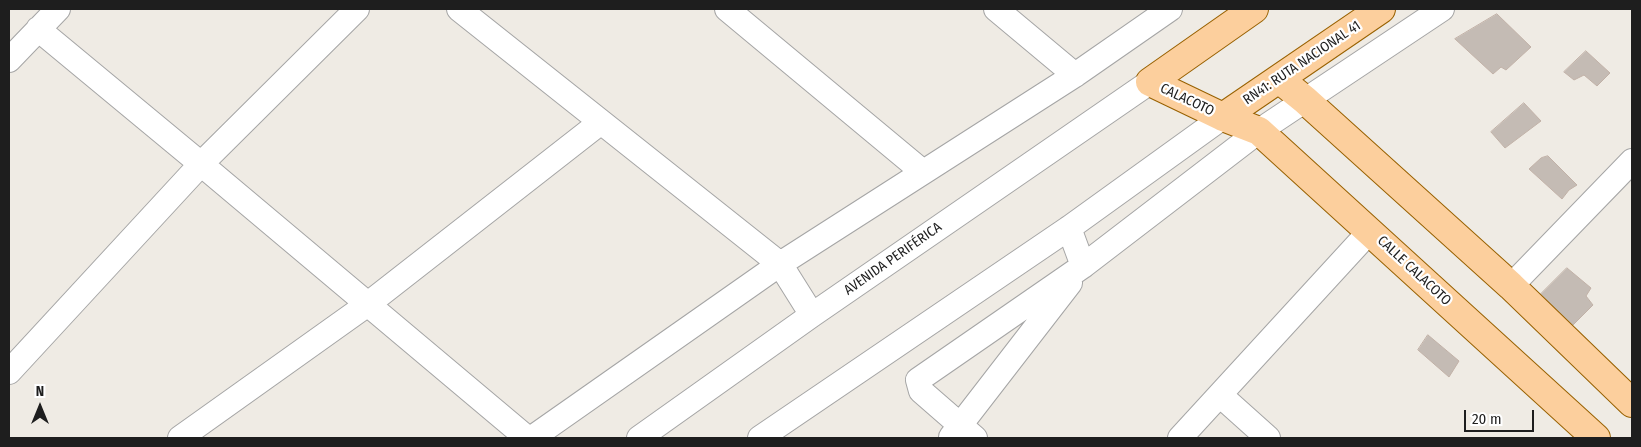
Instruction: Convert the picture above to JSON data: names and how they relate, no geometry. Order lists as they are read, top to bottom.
{
  "streets": {
    "main road": ["RN41: RUTA NACIONAL 41", "CALACOTO", "CALLE CALACOTO"],
    "street": ["AVENIDA PERIFÉRICA"]
  },
  "crossings": [
    ["RN41: RUTA NACIONAL 41", "CALACOTO"],
    ["RN41: RUTA NACIONAL 41", "CALLE CALACOTO"],
    ["CALACOTO", "AVENIDA PERIFÉRICA"],
    ["CALACOTO", "CALLE CALACOTO"]
  ],
  "scale_bar": "20 m",
  "north": "top"
}
